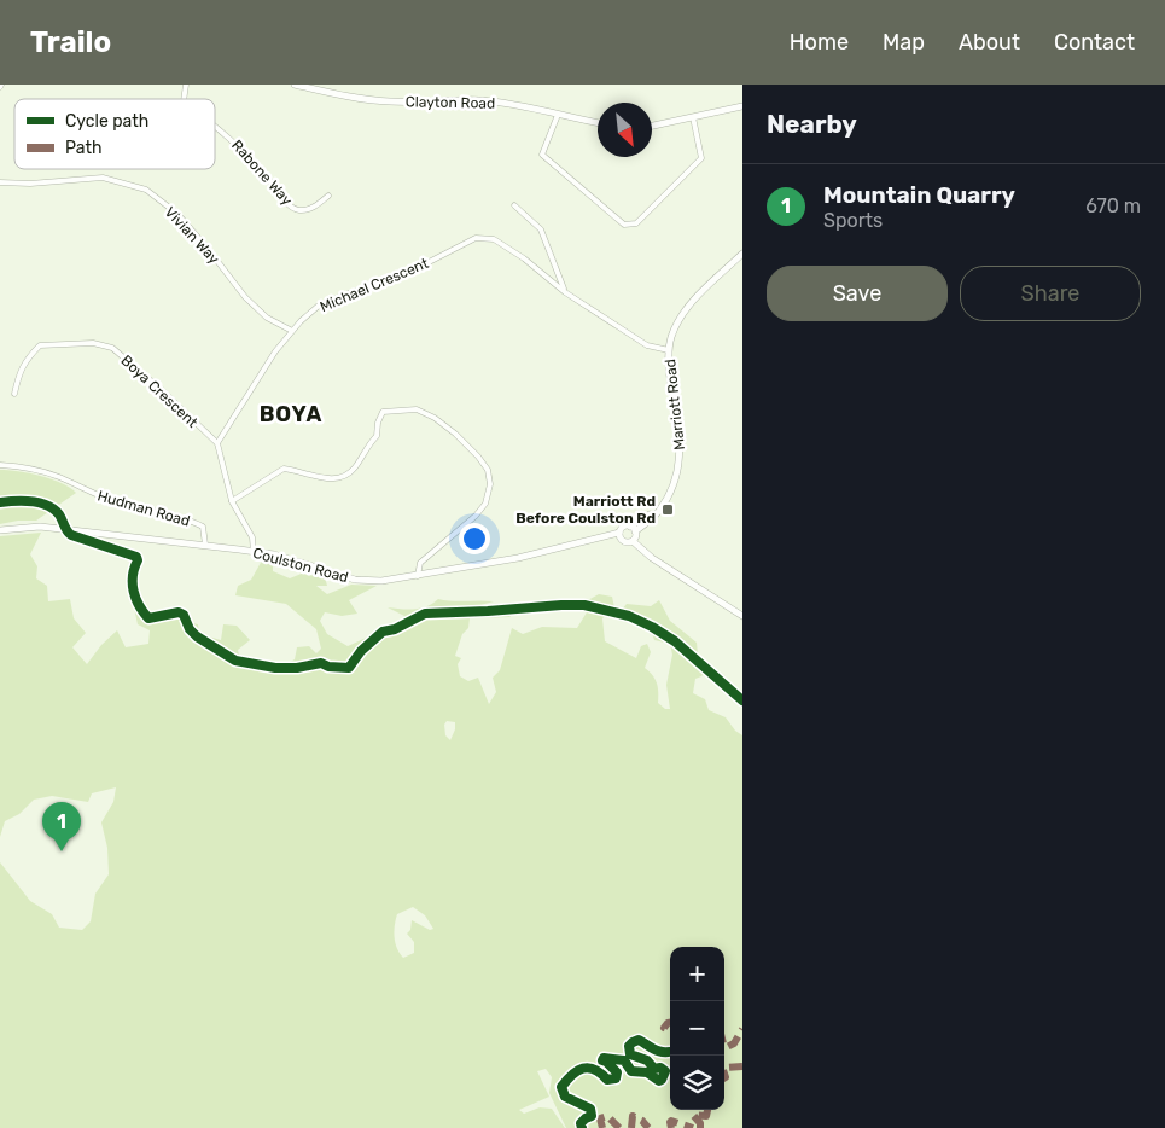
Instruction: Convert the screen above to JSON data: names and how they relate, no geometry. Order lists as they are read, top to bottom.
{
  "streets": {
    "street": [
      "Clayton Road",
      "Rabone Way",
      "Vivian Way",
      "Michael Crescent",
      "Boya Crescent",
      "Marriott Road",
      "Hudman Road",
      "Coulston Road"
    ]
  },
  "crossings": [
    ["Vivian Way", "Michael Crescent"],
    ["Michael Crescent", "Boya Crescent"],
    ["Michael Crescent", "Marriott Road"],
    ["Marriott Road", "Coulston Road"],
    ["Hudman Road", "Coulston Road"]
  ],
  "districts": ["BOYA"],
  "places": {
    "transit": ["Marriott Rd Before Coulston Rd"]
  },
  "legend": ["Cycle path", "Path"],
  "north": "bottom right",
  "page": {
    "header": "Trailo",
    "nav": [
      "Home",
      "Map",
      "About",
      "Contact"
    ],
    "heading": "Nearby",
    "list": [
      {
        "mark": "1",
        "name": "Mountain Quarry",
        "note": "Sports",
        "value": "670 m"
      }
    ],
    "buttons": ["Save", "Share"],
    "pins": "1",
    "map_buttons": ["+", "−"]
  }
}
